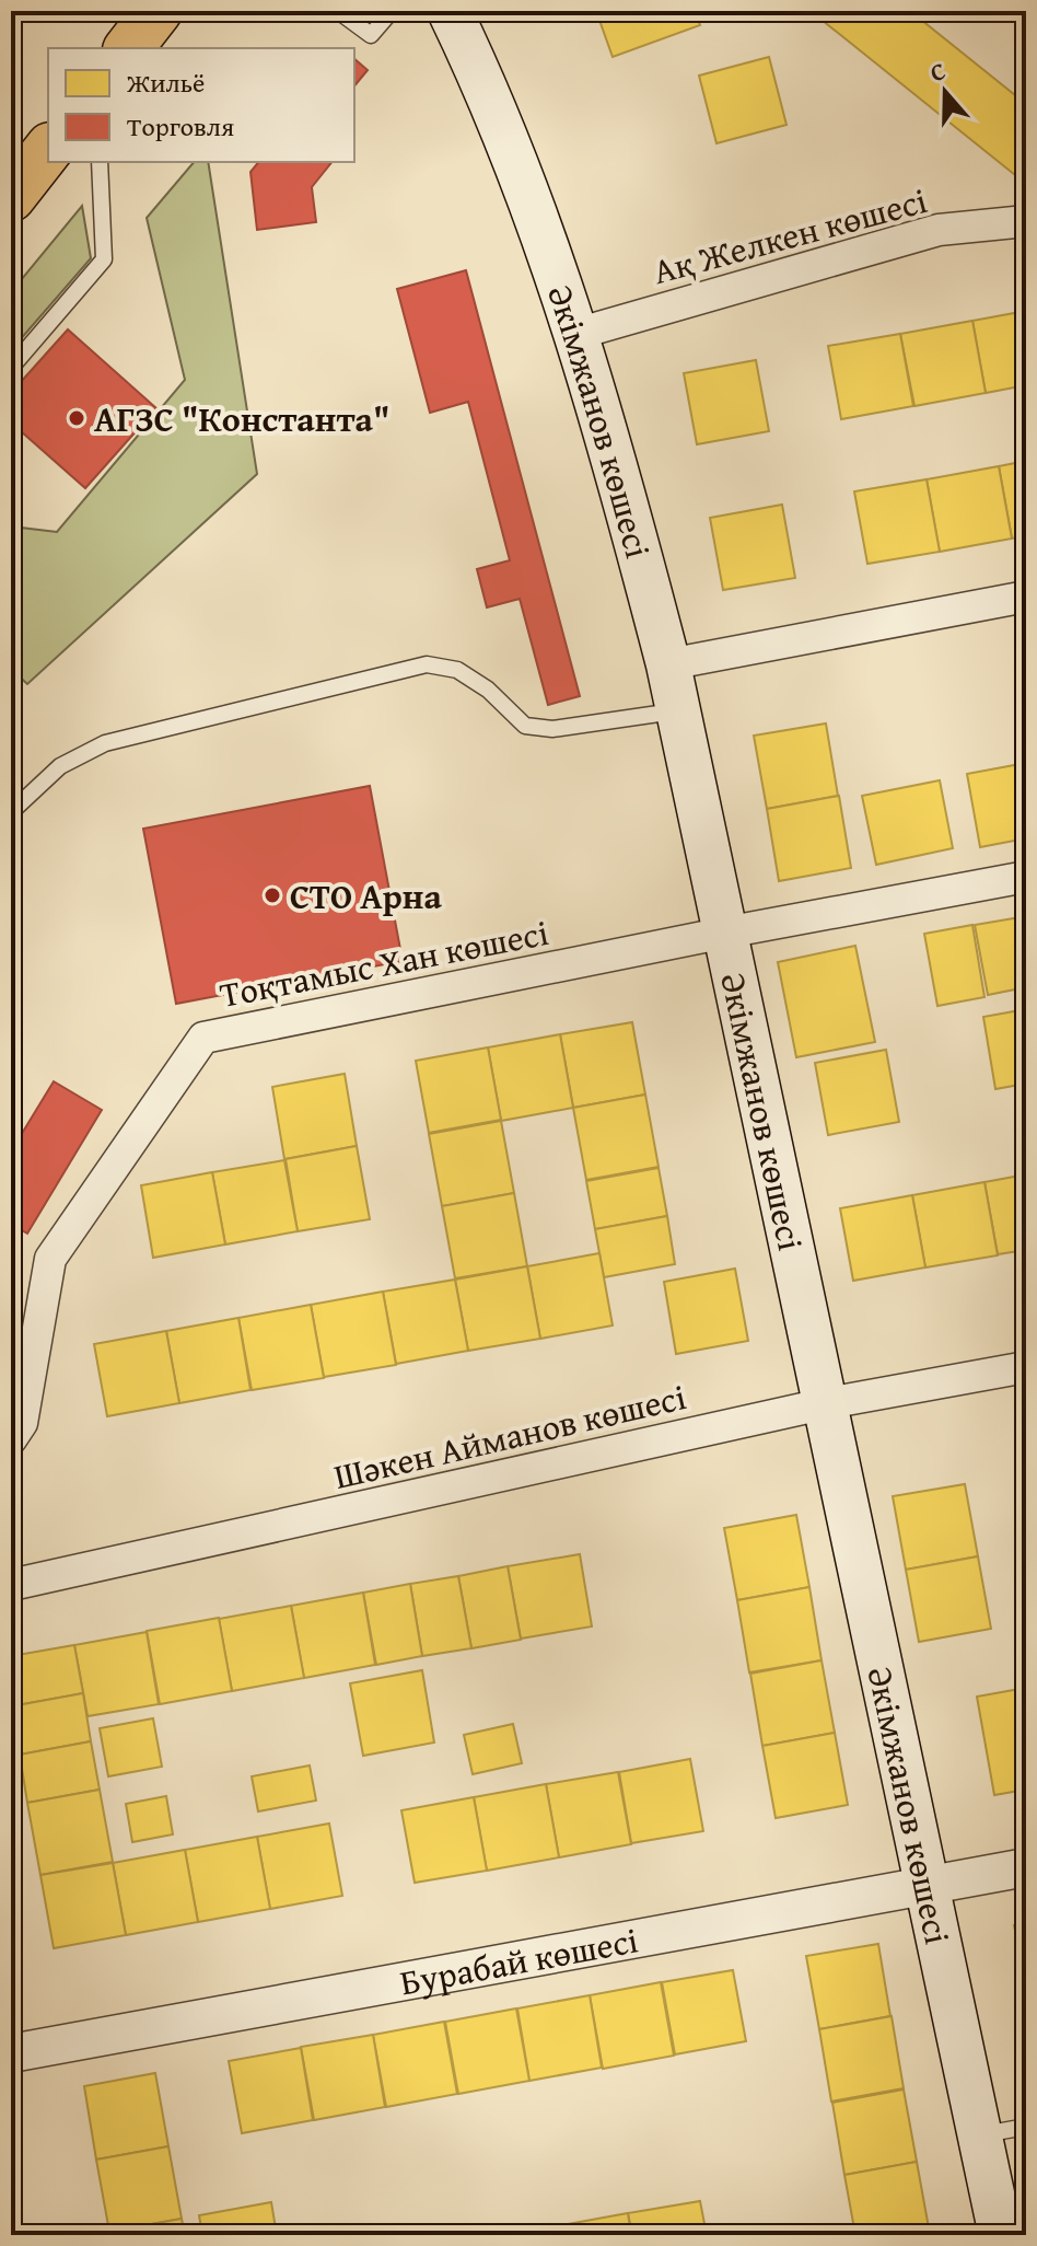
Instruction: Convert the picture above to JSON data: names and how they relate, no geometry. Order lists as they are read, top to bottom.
{
  "streets": {
    "main road": ["Әкімжанов көшесі"],
    "street": [
      "Ақ Желкен көшесі",
      "Тоқтамыс Хан көшесі",
      "Шәкен Айманов көшесі",
      "Бурабай көшесі"
    ]
  },
  "crossings": [
    ["Ақ Желкен көшесі", "Әкімжанов көшесі"],
    ["Әкімжанов көшесі", "Тоқтамыс Хан көшесі"],
    ["Әкімжанов көшесі", "Шәкен Айманов көшесі"],
    ["Әкімжанов көшесі", "Бурабай көшесі"]
  ],
  "places": ["АГЗС \"Константа\"", "СТО Арна"],
  "legend": ["Жильё", "Торговля"],
  "north": "top"
}
